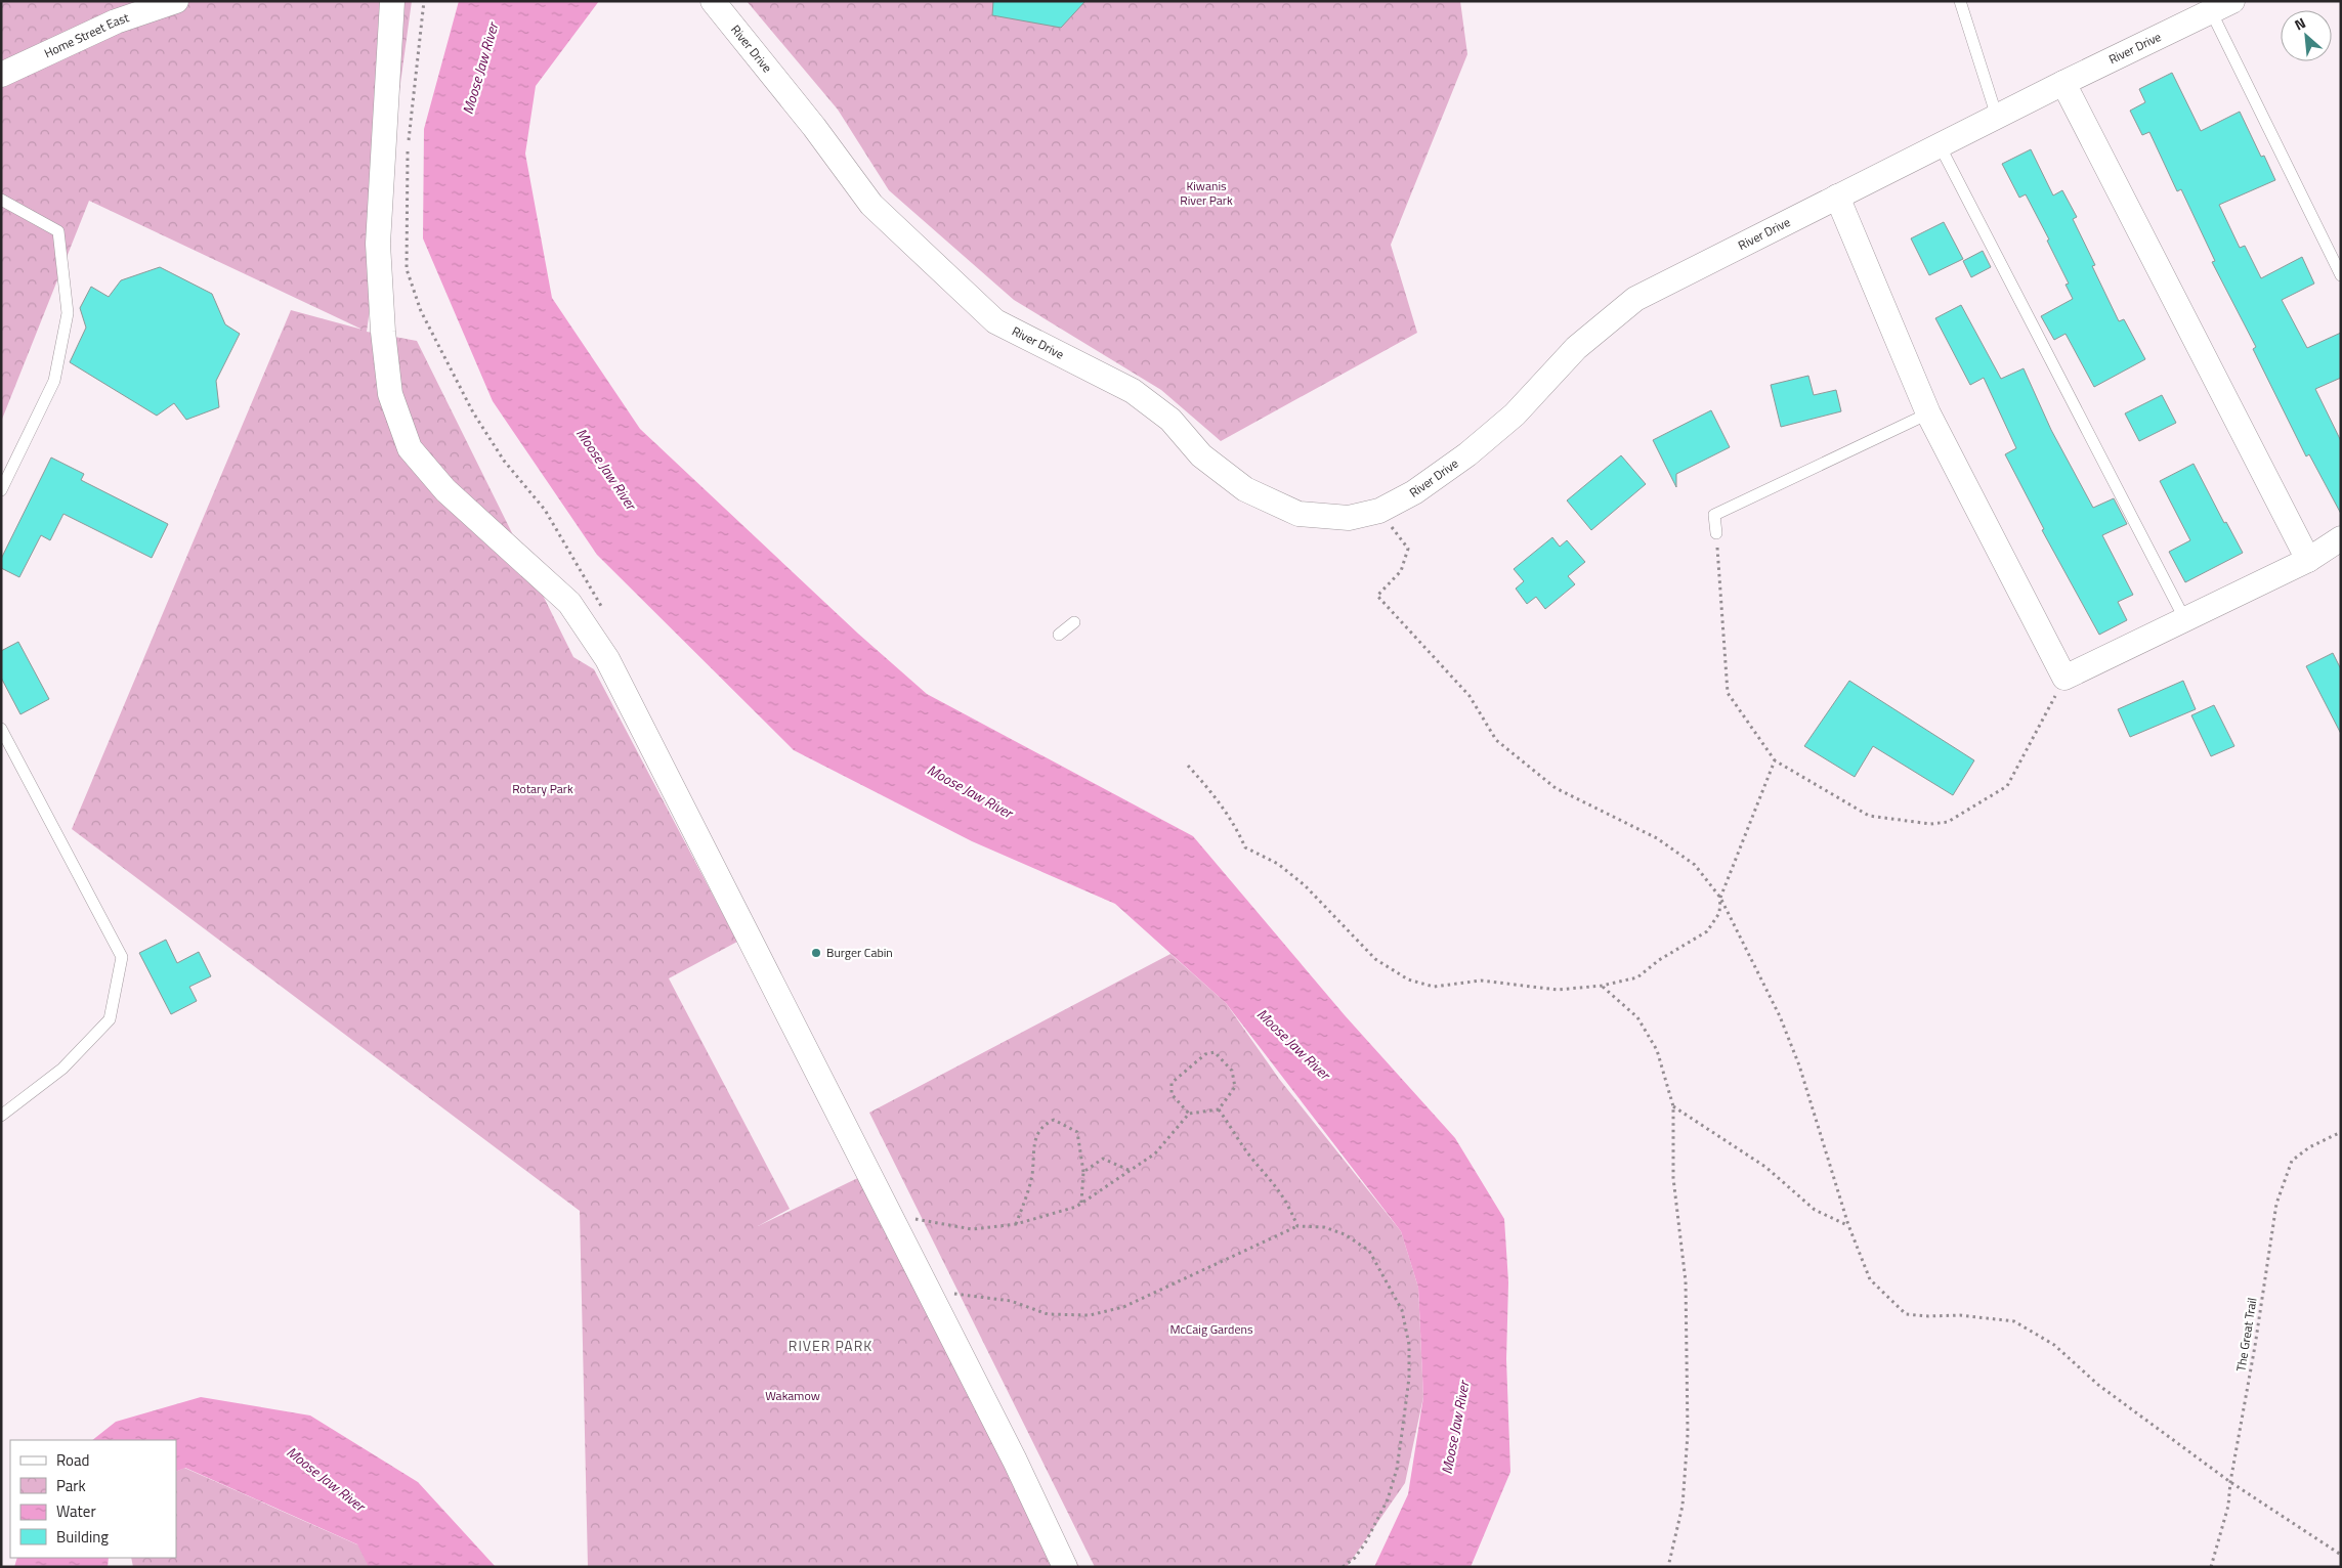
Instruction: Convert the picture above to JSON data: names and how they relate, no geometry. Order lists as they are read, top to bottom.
{
  "streets": {
    "street": ["Home Street East", "River Drive"],
    "path": ["The Great Trail"]
  },
  "districts": ["RIVER PARK"],
  "water": ["Moose Jaw River"],
  "parks": [
    "Kiwanis River Park",
    "Rotary Park",
    "McCaig Gardens",
    "Wakamow"
  ],
  "places": ["Burger Cabin"],
  "legend": [
    "Road",
    "Park",
    "Water",
    "Building"
  ],
  "north": "top left"
}
